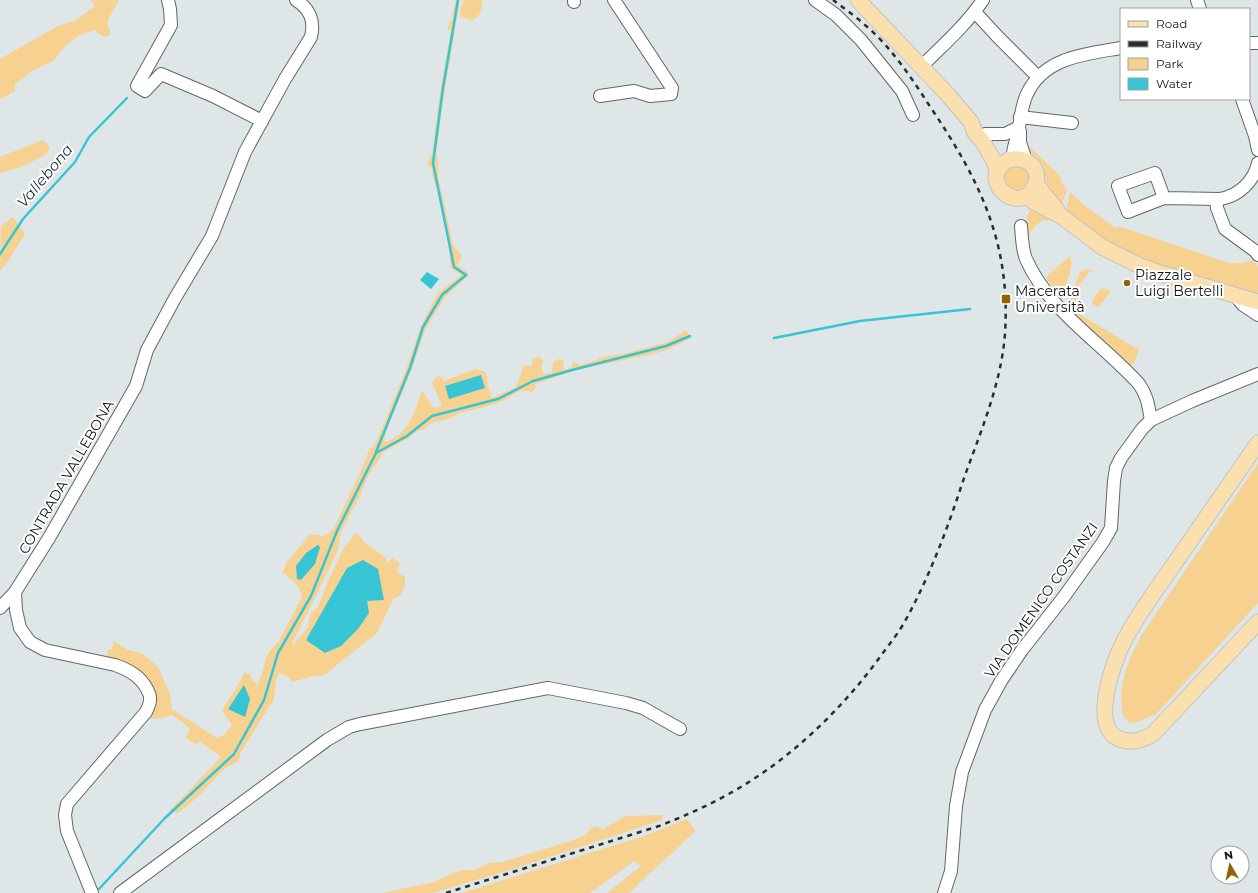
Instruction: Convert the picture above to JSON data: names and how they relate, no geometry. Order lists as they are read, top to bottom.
{
  "streets": {
    "street": ["CONTRADA VALLEBONA", "VIA DOMENICO COSTANZI"]
  },
  "water": ["Vallebona"],
  "places": {
    "other": ["Piazzale Luigi Bertelli"],
    "transit": ["Macerata Università"]
  },
  "legend": [
    "Road",
    "Railway",
    "Park",
    "Water"
  ],
  "north": "top"
}
